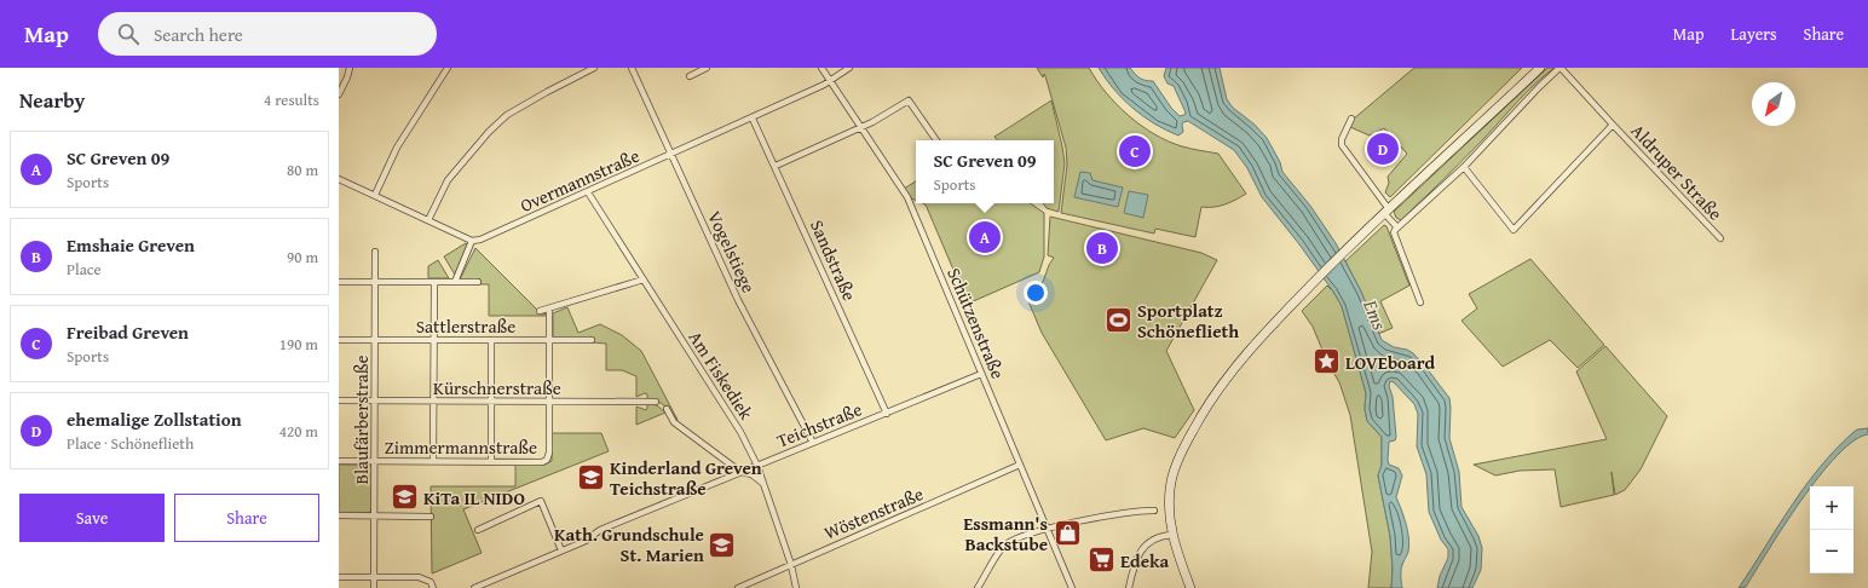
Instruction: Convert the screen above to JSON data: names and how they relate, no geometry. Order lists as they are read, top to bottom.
{
  "streets": {
    "street": [
      "Aldruper Straße",
      "Overmannstraße",
      "Vogelstiege",
      "Sandstraße",
      "Schützenstraße",
      "Sattlerstraße",
      "Am Fiskediek",
      "Kürschnerstraße",
      "Blaufärberstraße",
      "Teichstraße",
      "Zimmermannstraße",
      "Wöstenstraße"
    ]
  },
  "crossings": [
    ["Overmannstraße", "Vogelstiege"],
    ["Overmannstraße", "Sandstraße"],
    ["Overmannstraße", "Schützenstraße"],
    ["Overmannstraße", "Am Fiskediek"],
    ["Vogelstiege", "Teichstraße"],
    ["Sandstraße", "Teichstraße"],
    ["Schützenstraße", "Teichstraße"],
    ["Schützenstraße", "Wöstenstraße"],
    ["Sattlerstraße", "Blaufärberstraße"],
    ["Am Fiskediek", "Teichstraße"],
    ["Am Fiskediek", "Wöstenstraße"],
    ["Kürschnerstraße", "Blaufärberstraße"],
    ["Kürschnerstraße", "Zimmermannstraße"],
    ["Blaufärberstraße", "Zimmermannstraße"]
  ],
  "water": ["Ems"],
  "places": {
    "sports": ["Sportplatz Schöneflieth"],
    "place": ["LOVEboard"],
    "school or university": ["Kinderland Greven Teichstraße", "KiTa IL NIDO", "Kath. Grundschule St. Marien"],
    "shop": ["Essmann's Backstube"],
    "supermarket": ["Edeka"]
  },
  "north": "bottom left",
  "page": {
    "header": "Map",
    "search": "Search here",
    "nav": ["Map", "Layers", "Share"],
    "heading": ["Nearby", "4 results"],
    "list": [
      {
        "mark": "A",
        "name": "SC Greven 09",
        "note": "Sports",
        "value": "80 m"
      },
      {
        "mark": "B",
        "name": "Emshaie Greven",
        "note": "Place",
        "value": "90 m"
      },
      {
        "mark": "C",
        "name": "Freibad Greven",
        "note": "Sports",
        "value": "190 m"
      },
      {
        "mark": "D",
        "name": "ehemalige Zollstation",
        "note": "Place · Schöneflieth",
        "value": "420 m"
      }
    ],
    "pins": [
      "D",
      "C",
      "A",
      "B"
    ],
    "popup": ["SC Greven 09", "Sports"],
    "buttons": ["Save", "Share"],
    "map_buttons": ["+", "−"]
  }
}
